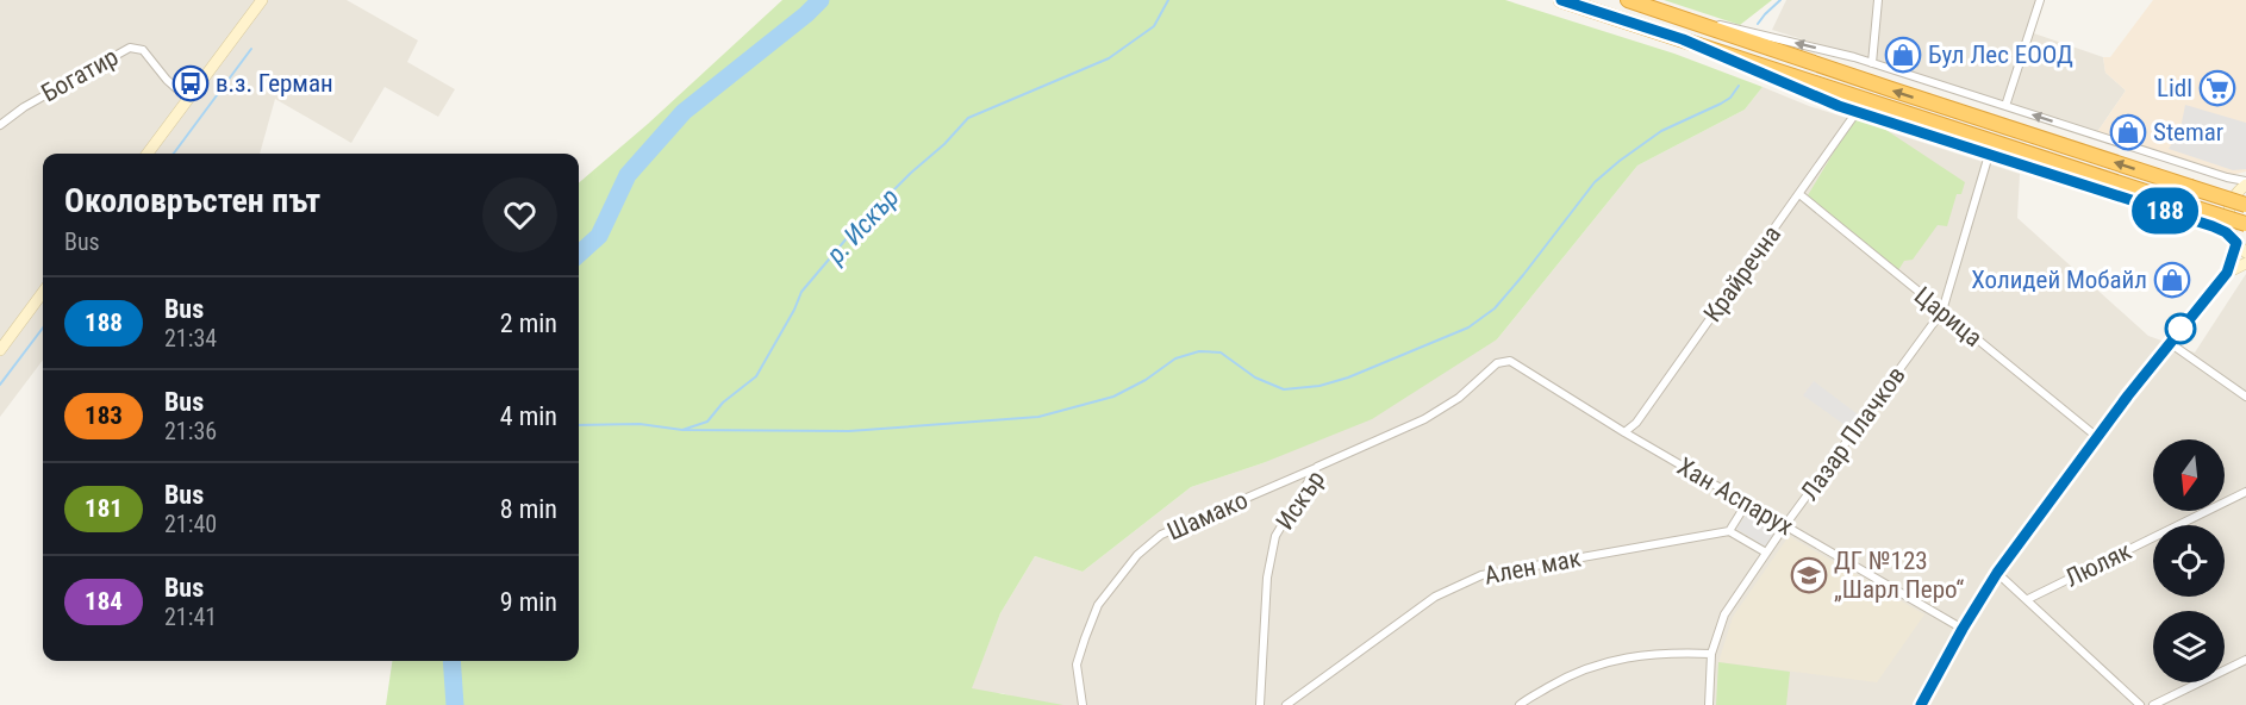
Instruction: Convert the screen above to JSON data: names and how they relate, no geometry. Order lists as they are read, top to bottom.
{
  "streets": {
    "street": [
      "Богатир",
      "Крайречна",
      "Царица",
      "Лазар Плачков",
      "Хан Аспарух",
      "Искър",
      "Шамако",
      "Люляк",
      "Ален мак"
    ]
  },
  "crossings": [
    ["Крайречна", "Царица"],
    ["Крайречна", "Хан Аспарух"],
    ["Царица", "Лазар Плачков"],
    ["Лазар Плачков", "Хан Аспарух"],
    ["Хан Аспарух", "Искър"],
    ["Искър", "Шамако"]
  ],
  "water": ["р. Искър"],
  "places": {
    "shop": ["Бул Лес ЕООД", "Stemar", "Холидей Мобайл"],
    "bus stop": ["в.з. Герман"],
    "supermarket": ["Lidl"],
    "school or university": ["ДГ №123 „Шарл Перо“"]
  },
  "lines": ["bus line 188"],
  "north": "bottom",
  "page": {
    "on_map": "188",
    "heading": ["Околовръстен път", "Bus"],
    "list": [
      {
        "mark": "188",
        "name": "Bus",
        "note": "21:34",
        "value": "2 min"
      },
      {
        "mark": "183",
        "name": "Bus",
        "note": "21:36",
        "value": "4 min"
      },
      {
        "mark": "181",
        "name": "Bus",
        "note": "21:40",
        "value": "8 min"
      },
      {
        "mark": "184",
        "name": "Bus",
        "note": "21:41",
        "value": "9 min"
      }
    ]
  }
}
